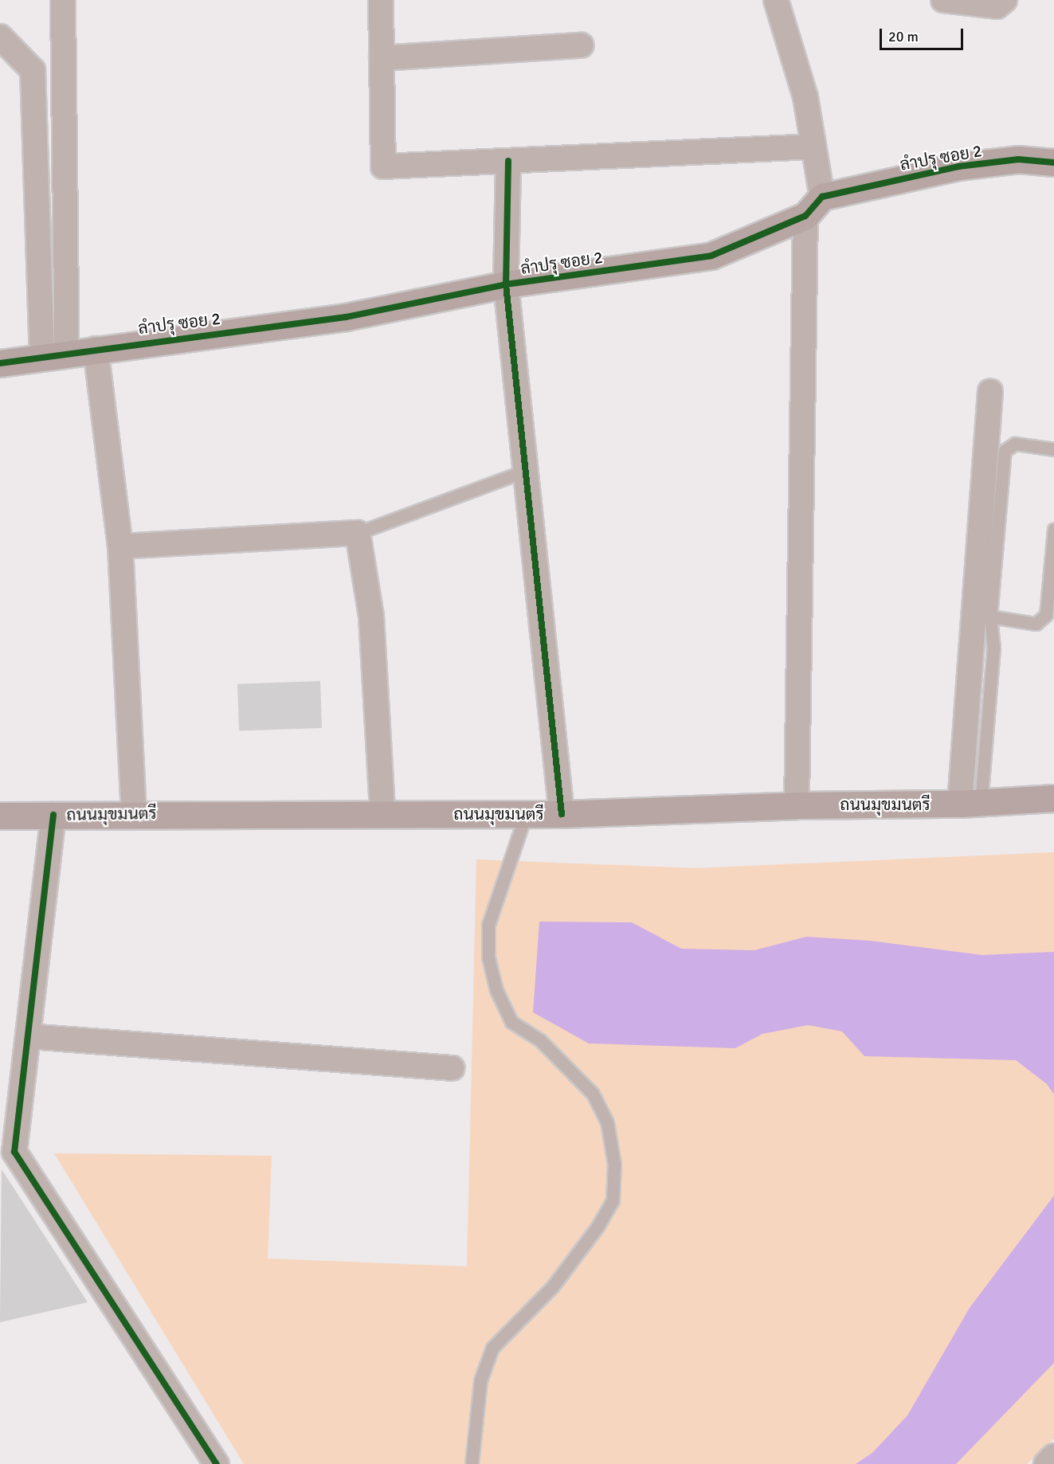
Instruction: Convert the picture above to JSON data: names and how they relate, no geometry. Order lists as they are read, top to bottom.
{
  "streets": {
    "street": ["ลำปรุ ซอย 2", "ถนนมุขมนตรี"]
  },
  "scale_bar": "20 m"
}
